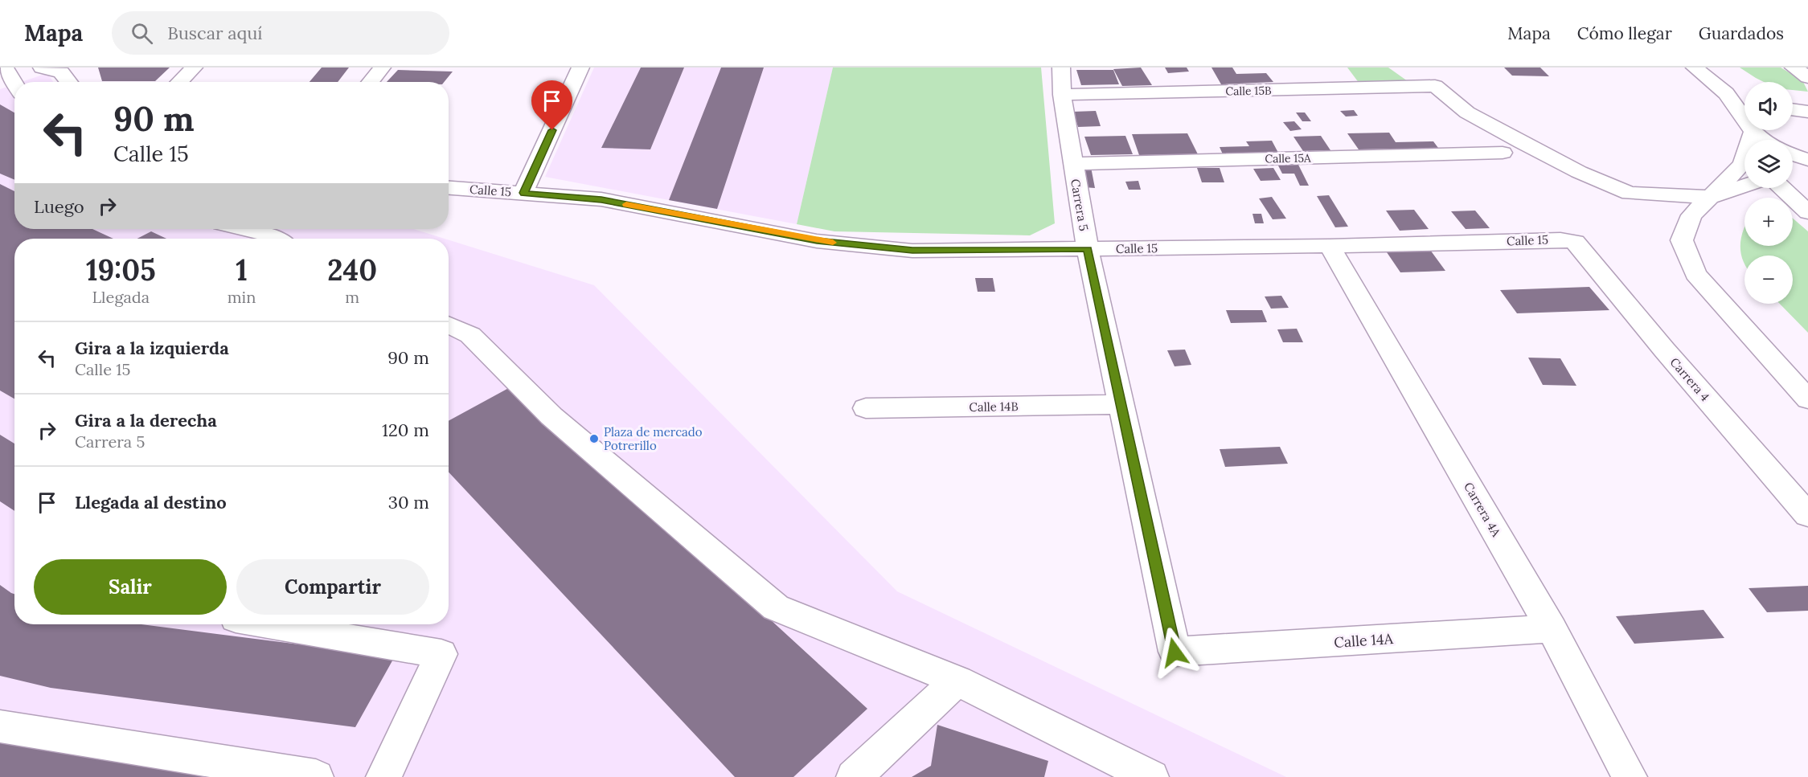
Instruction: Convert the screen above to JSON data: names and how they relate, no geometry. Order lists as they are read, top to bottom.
{
  "streets": {
    "street": [
      "Calle 15B",
      "Calle 15A",
      "Calle 15",
      "Carrera 5",
      "Carrera 4",
      "Calle 14B",
      "Carrera 4A",
      "Calle 14A"
    ]
  },
  "crossings": [
    ["Calle 15B", "Carrera 5"],
    ["Calle 15A", "Carrera 5"],
    ["Calle 15", "Carrera 5"],
    ["Calle 15", "Carrera 4"],
    ["Calle 15", "Carrera 4A"],
    ["Carrera 5", "Calle 14B"],
    ["Carrera 5", "Calle 14A"],
    ["Carrera 4A", "Calle 14A"]
  ],
  "places": ["Plaza de mercado Potrerillo"],
  "page": {
    "header": "Mapa",
    "search": "Buscar aquí",
    "nav": ["Mapa", "Cómo llegar", "Guardados"],
    "map_buttons": ["+", "−"],
    "turn": ["90 m", "Calle 15"],
    "then": "Luego",
    "eta": [
      "19:05",
      "Llegada",
      "1",
      "min",
      "240",
      "m"
    ],
    "list": [
      {
        "name": "Gira a la izquierda",
        "note": "Calle 15",
        "value": "90 m"
      },
      {
        "name": "Gira a la derecha",
        "note": "Carrera 5",
        "value": "120 m"
      },
      {
        "name": "Llegada al destino",
        "value": "30 m"
      }
    ],
    "buttons": ["Salir", "Compartir"]
  }
}
